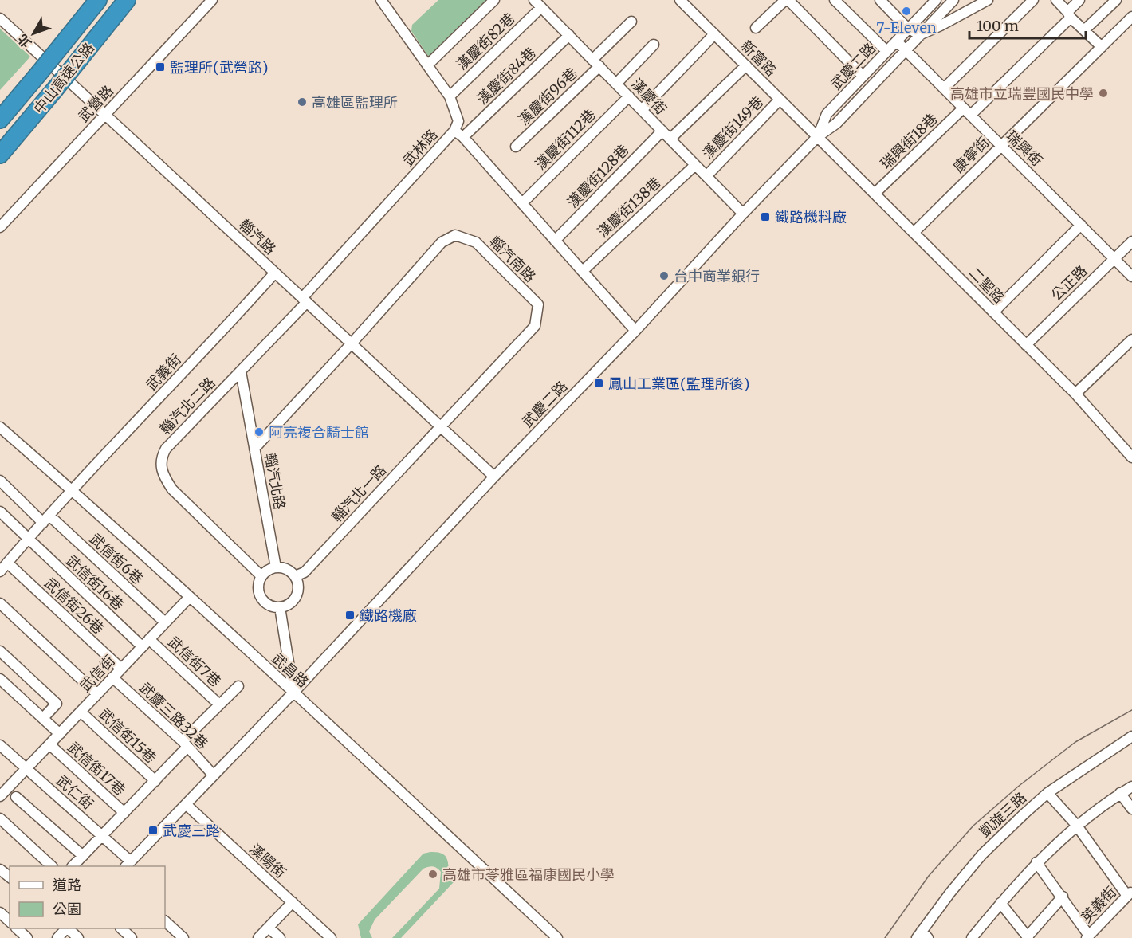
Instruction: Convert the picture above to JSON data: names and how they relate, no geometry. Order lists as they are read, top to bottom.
{
  "streets": {
    "highway": ["中山高速公路"],
    "street": [
      "漢慶街82巷",
      "新富路",
      "武慶二路",
      "漢慶街84巷",
      "漢慶街96巷",
      "漢慶街",
      "武營路",
      "漢慶街149巷",
      "漢慶街112巷",
      "瑞興街18巷",
      "武林路",
      "瑞興街",
      "康寧街",
      "漢慶街128巷",
      "漢慶街138巷",
      "輜汽路",
      "輜汽南路",
      "公正路",
      "二聖路",
      "武義街",
      "輜汽北二路",
      "輜汽北路",
      "輜汽北一路",
      "武信街6巷",
      "武信街16巷",
      "武信街26巷",
      "武信街7巷",
      "武昌路",
      "武信街",
      "武慶三路32巷",
      "武信街15巷",
      "武信街17巷",
      "武仁街",
      "凱旋三路",
      "漢陽街",
      "英義街"
    ]
  },
  "crossings": [
    ["漢慶街82巷", "漢慶街"],
    ["漢慶街82巷", "武林路"],
    ["新富路", "武慶二路"],
    ["新富路", "漢慶街149巷"],
    ["新富路", "二聖路"],
    ["武慶二路", "漢慶街"],
    ["武慶二路", "瑞興街"],
    ["武慶二路", "輜汽路"],
    ["武慶二路", "二聖路"],
    ["武慶二路", "武昌路"],
    ["漢慶街84巷", "漢慶街"],
    ["漢慶街96巷", "漢慶街"],
    ["漢慶街", "漢慶街149巷"],
    ["漢慶街", "漢慶街112巷"],
    ["漢慶街", "漢慶街128巷"],
    ["漢慶街", "漢慶街138巷"],
    ["武營路", "輜汽路"],
    ["瑞興街18巷", "瑞興街"],
    ["瑞興街18巷", "二聖路"],
    ["武林路", "輜汽路"],
    ["武林路", "輜汽北二路"],
    ["瑞興街", "康寧街"],
    ["瑞興街", "公正路"],
    ["康寧街", "二聖路"],
    ["輜汽路", "輜汽南路"],
    ["輜汽路", "武義街"],
    ["輜汽路", "輜汽北二路"],
    ["輜汽路", "輜汽北一路"],
    ["輜汽南路", "輜汽北一路"],
    ["公正路", "二聖路"],
    ["武義街", "武信街6巷"],
    ["武義街", "武信街16巷"],
    ["武義街", "武信街26巷"],
    ["武義街", "武昌路"],
    ["輜汽北二路", "輜汽北路"],
    ["輜汽北二路", "輜汽北一路"],
    ["輜汽北路", "輜汽北一路"],
    ["武信街6巷", "武信街"],
    ["武信街16巷", "武信街"],
    ["武信街26巷", "武信街"],
    ["武信街7巷", "武信街"],
    ["武昌路", "武信街"],
    ["武信街", "武慶三路32巷"],
    ["武信街", "武信街15巷"],
    ["武信街", "武信街17巷"],
    ["武信街", "武仁街"]
  ],
  "places": {
    "other": [
      "7-Eleven",
      "高雄市立瑞豐國民中學",
      "高雄區監理所",
      "台中商業銀行",
      "阿亮複合騎士館",
      "高雄市苓雅區福康國民小學"
    ],
    "transit": [
      "監理所(武營路)",
      "鐵路機料廠",
      "鳳山工業區(監理所後)",
      "鐵路機廠",
      "武慶三路"
    ]
  },
  "legend": ["道路", "公園"],
  "scale_bar": "100 m",
  "north": "bottom left"
}
